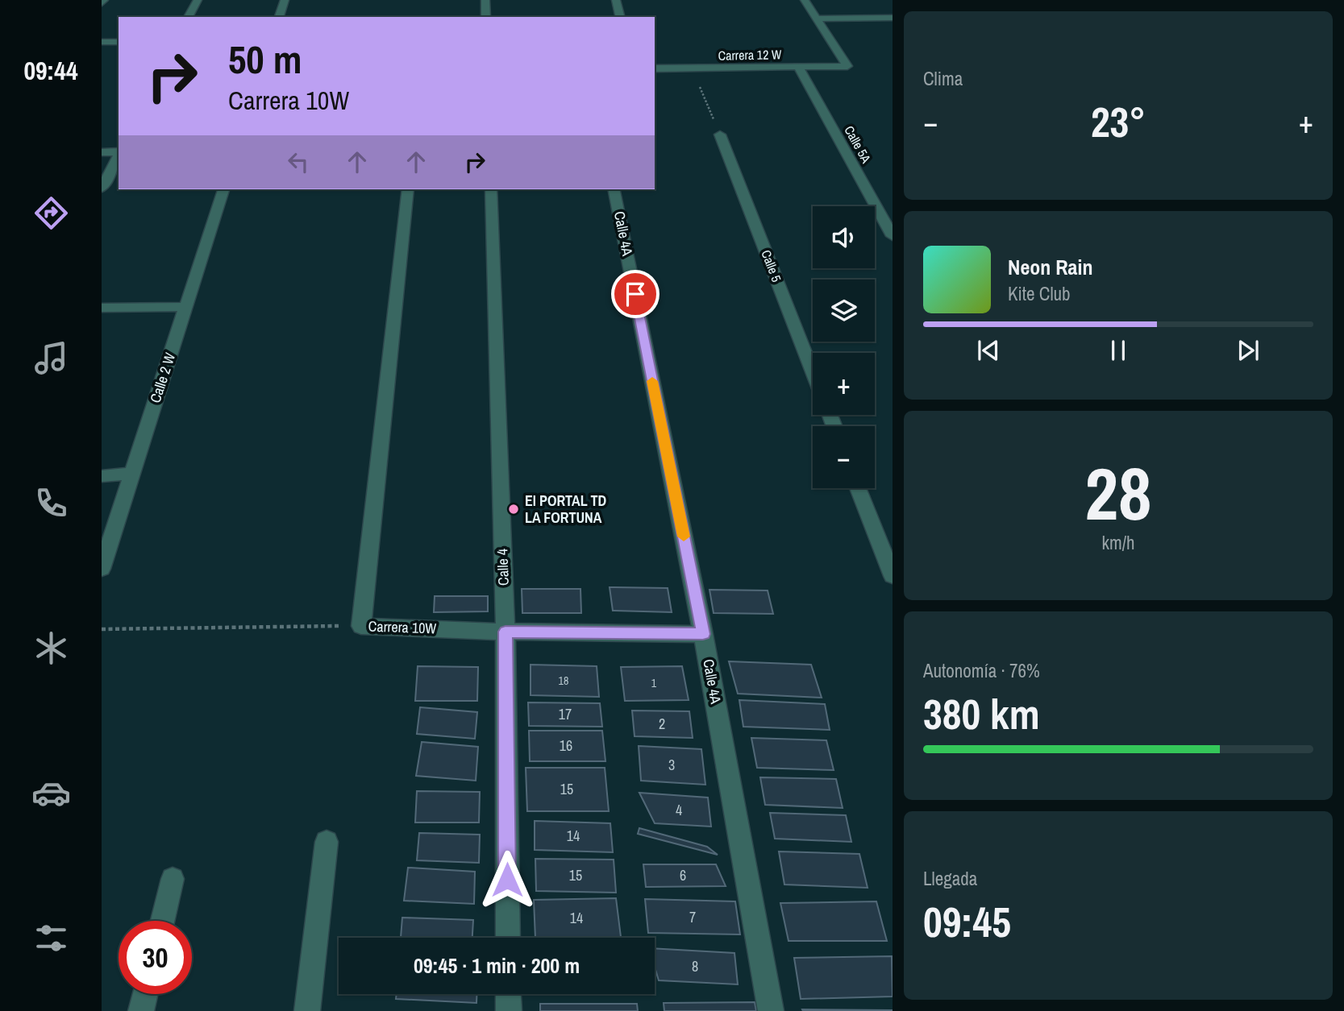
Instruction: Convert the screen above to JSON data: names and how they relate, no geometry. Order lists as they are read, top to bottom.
{
  "streets": {
    "street": [
      "Carrera 12 W",
      "Calle 5A",
      "Calle 4A",
      "Calle 5",
      "Calle 2 W",
      "Calle 4",
      "Carrera 10W"
    ]
  },
  "crossings": [
    ["Carrera 12 W", "Calle 5A"],
    ["Calle 4A", "Carrera 10W"],
    ["Calle 4", "Carrera 10W"]
  ],
  "places": ["El PORTAL TD LA FORTUNA"],
  "house_numbers": [
    "18",
    "1",
    "17",
    "2",
    "16",
    "3",
    "15",
    "4",
    "14",
    "15",
    "6",
    "7",
    "14",
    "8"
  ],
  "page": {
    "tabs": "09:44",
    "tile": [
      "Clima",
      ["28", "km/h"],
      ["Autonomía · 76%", "380 km"],
      ["Llegada", "09:45"]
    ],
    "turn": ["50 m", "Carrera 10W"],
    "heat": ["−", "23°", "+"],
    "map_buttons": ["+", "−"],
    "song": ["Neon Rain", "Kite Club"],
    "limit": "30",
    "trip": "09:45 · 1 min · 200 m"
  }
}
